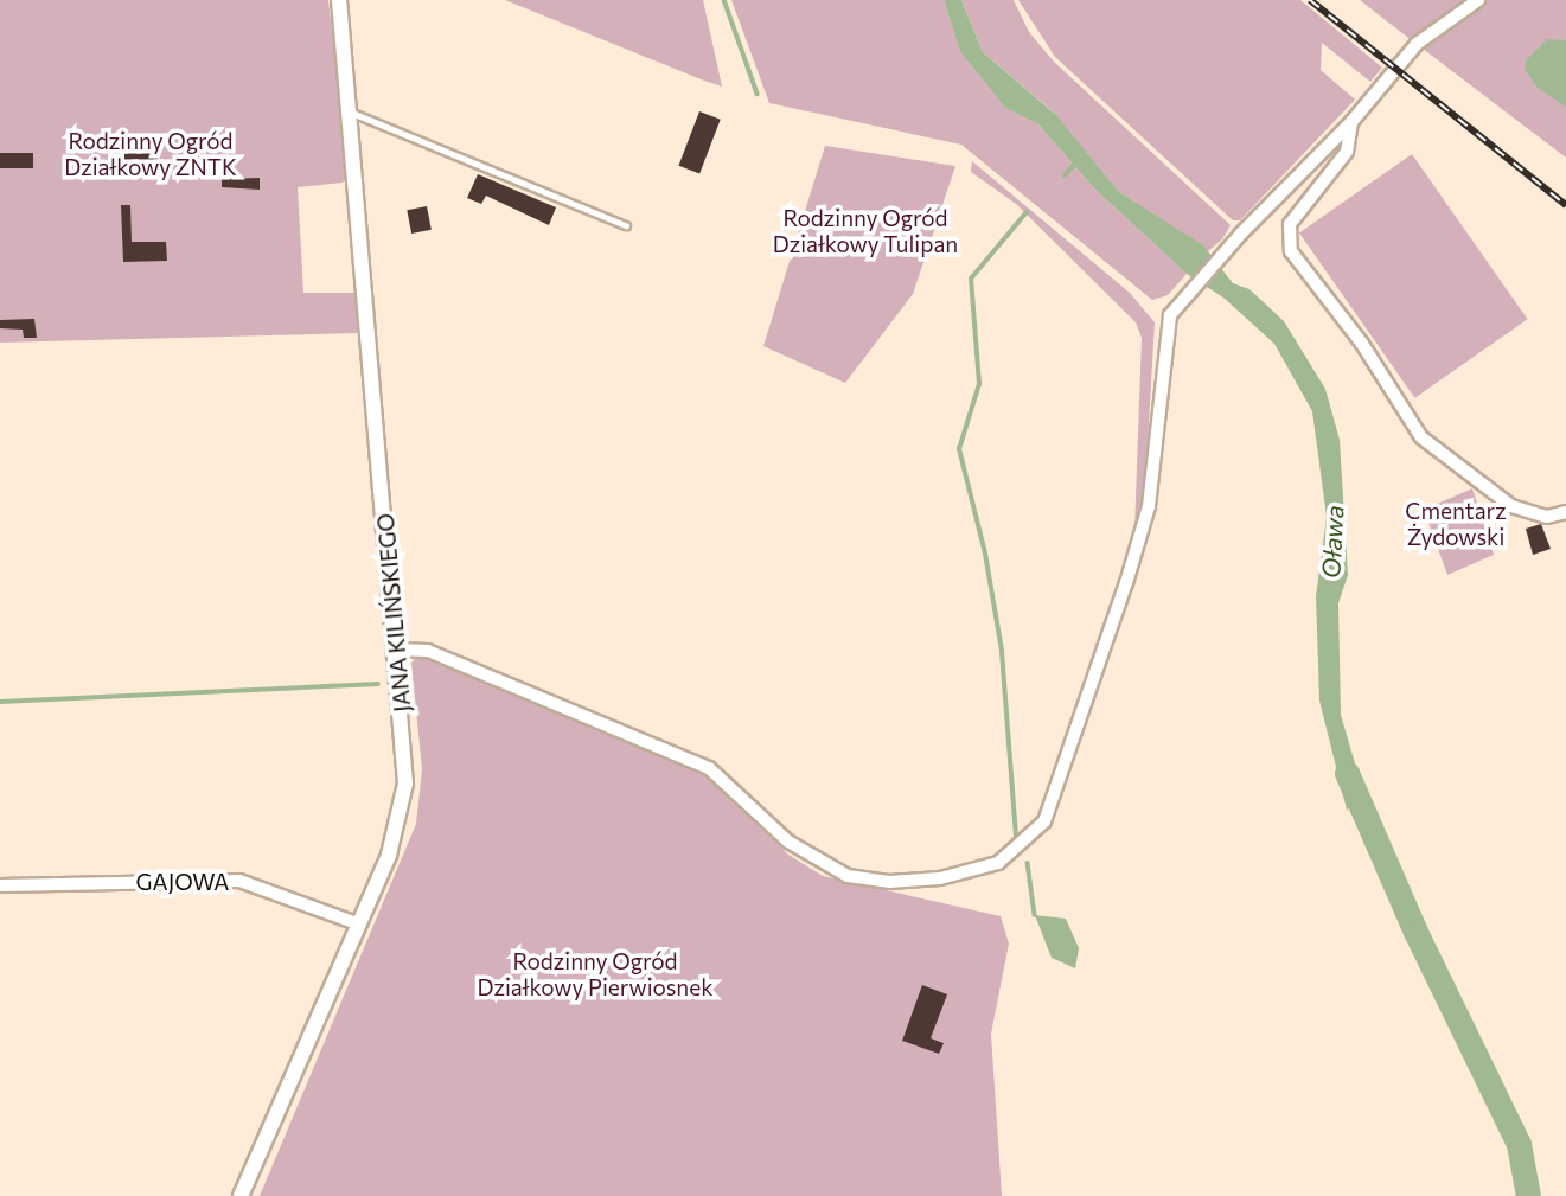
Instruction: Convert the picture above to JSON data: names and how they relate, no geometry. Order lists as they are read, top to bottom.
{
  "streets": {
    "street": ["JANA KILIŃSKIEGO", "GAJOWA"]
  },
  "crossings": [
    ["JANA KILIŃSKIEGO", "GAJOWA"]
  ],
  "water": ["Oława"],
  "parks": [
    "Rodzinny Ogród Działkowy ZNTK",
    "Rodzinny Ogród Działkowy Tulipan",
    "Cmentarz Żydowski",
    "Rodzinny Ogród Działkowy Pierwiosnek"
  ]
}
